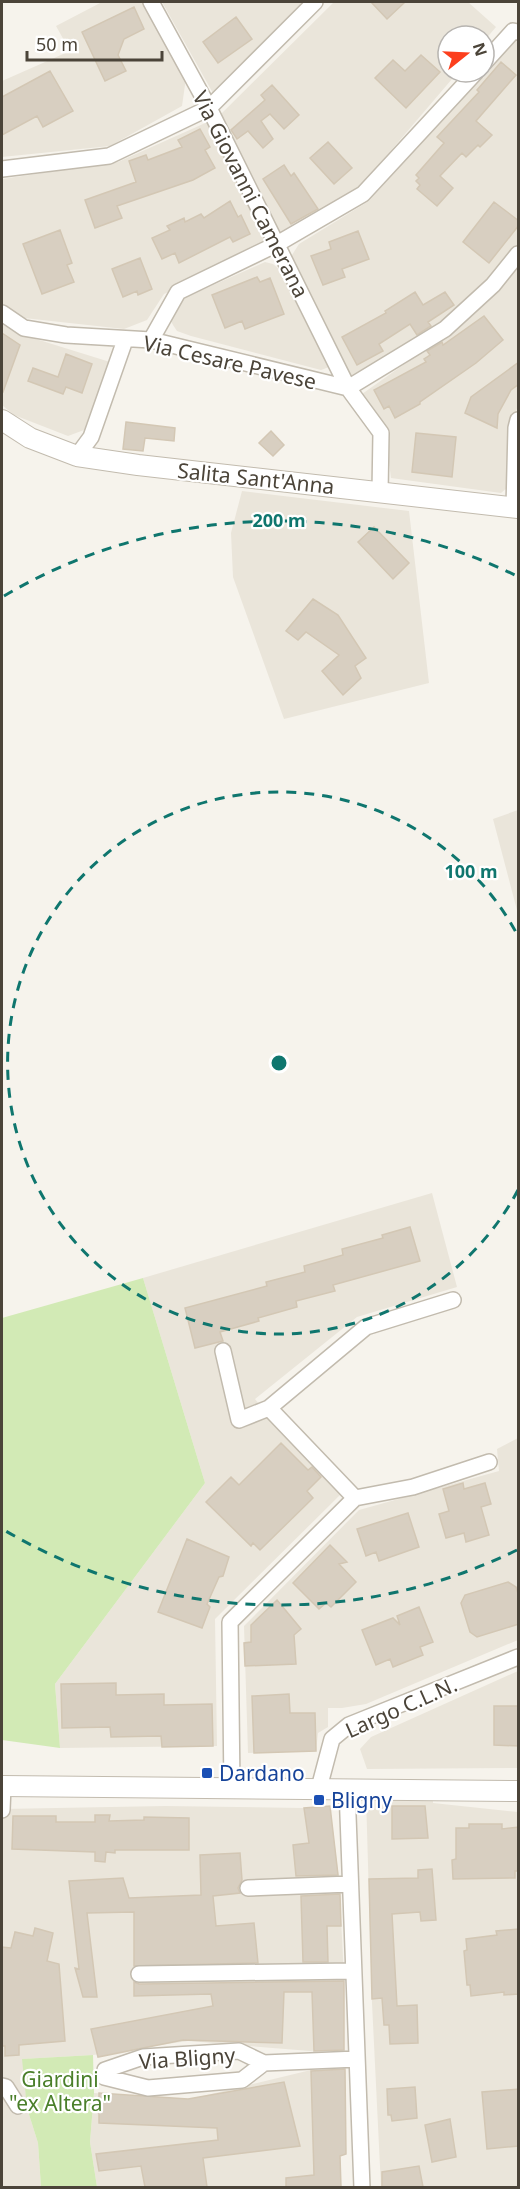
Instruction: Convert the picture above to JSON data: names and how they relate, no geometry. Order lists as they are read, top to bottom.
{
  "streets": {
    "street": [
      "Via Giovanni Camerana",
      "Via Cesare Pavese",
      "Salita Sant'Anna",
      "Largo C.L.N.",
      "Via Bligny"
    ]
  },
  "crossings": [
    ["Via Giovanni Camerana", "Via Cesare Pavese"]
  ],
  "parks": ["Giardini \"ex Altera\""],
  "places": {
    "transit": ["Dardano", "Bligny"]
  },
  "scale_bar": "50 m",
  "north": "right",
  "rings": ["200 m", "100 m"]
}
